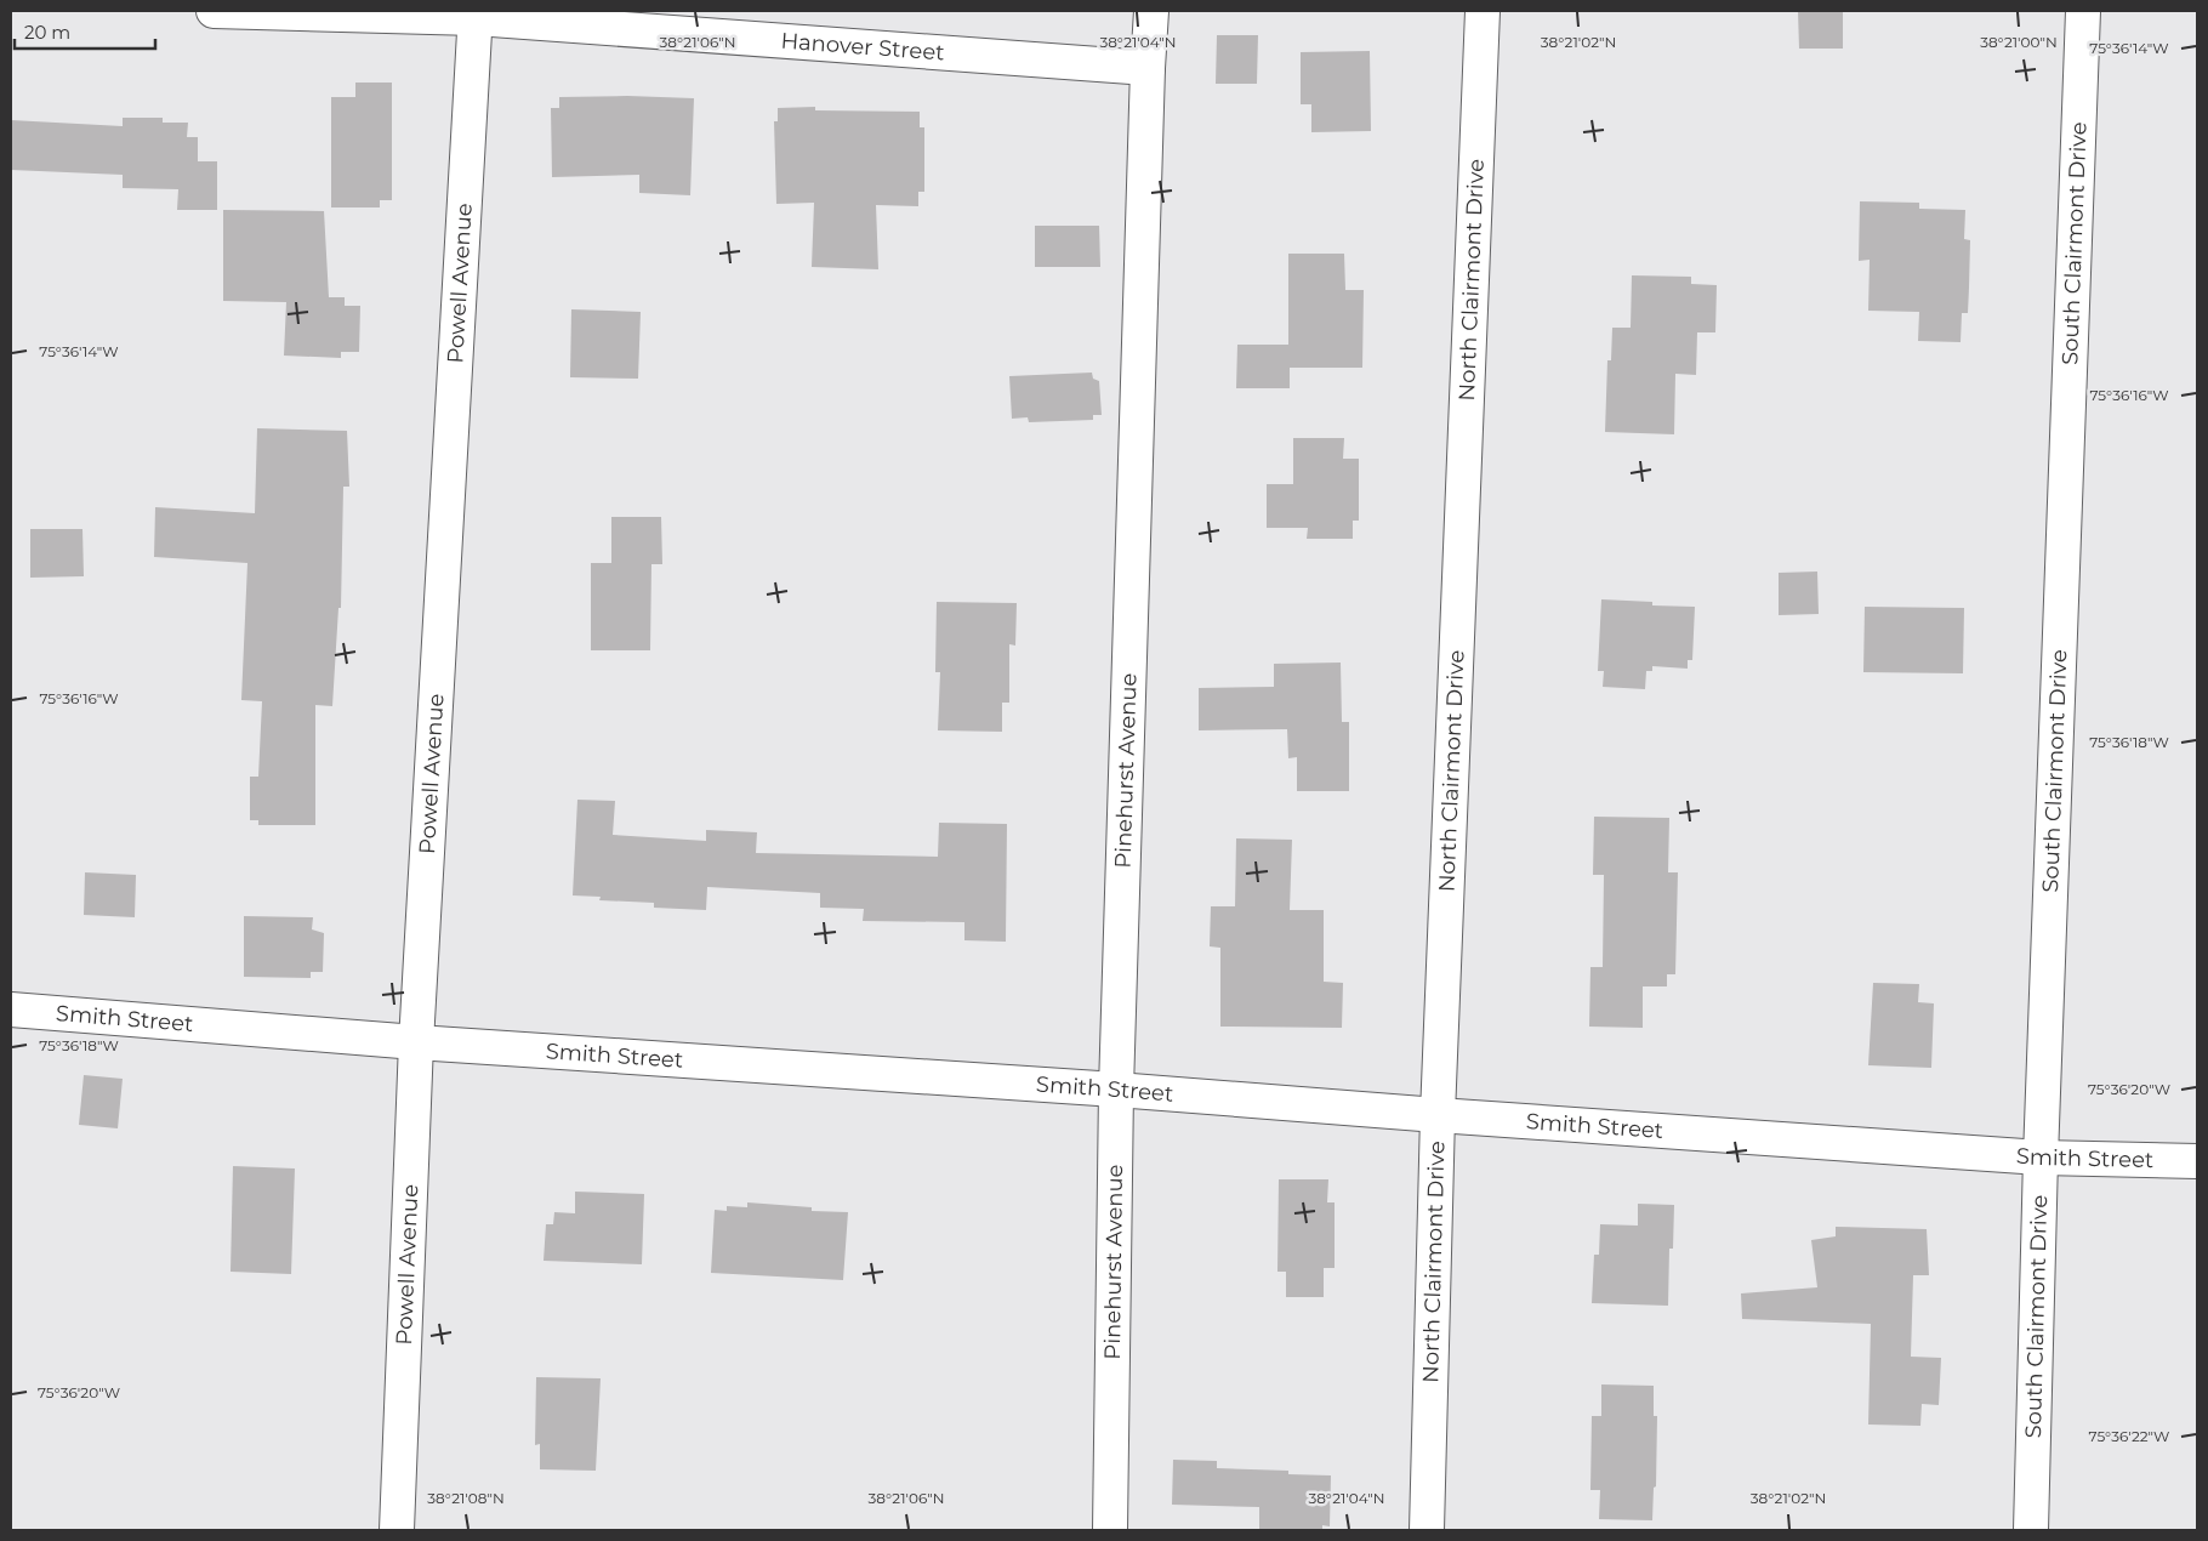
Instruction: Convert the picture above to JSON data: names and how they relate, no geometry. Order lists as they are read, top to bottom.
{
  "streets": {
    "street": [
      "Hanover Street",
      "South Clairmont Drive",
      "North Clairmont Drive",
      "Powell Avenue",
      "Pinehurst Avenue",
      "Smith Street"
    ]
  },
  "crossings": [
    ["Hanover Street", "Powell Avenue"],
    ["Hanover Street", "Pinehurst Avenue"],
    ["South Clairmont Drive", "Smith Street"],
    ["North Clairmont Drive", "Smith Street"],
    ["Powell Avenue", "Smith Street"],
    ["Pinehurst Avenue", "Smith Street"]
  ],
  "scale_bar": "20 m",
  "coordinates": [
    "38°21'06\"N",
    "38°21'04\"N",
    "38°21'02\"N",
    "38°21'00\"N",
    "75°36'14\"W",
    "75°36'16\"W",
    "75°36'18\"W",
    "75°36'20\"W",
    "75°36'22\"W",
    "38°21'08\"N"
  ]
}
